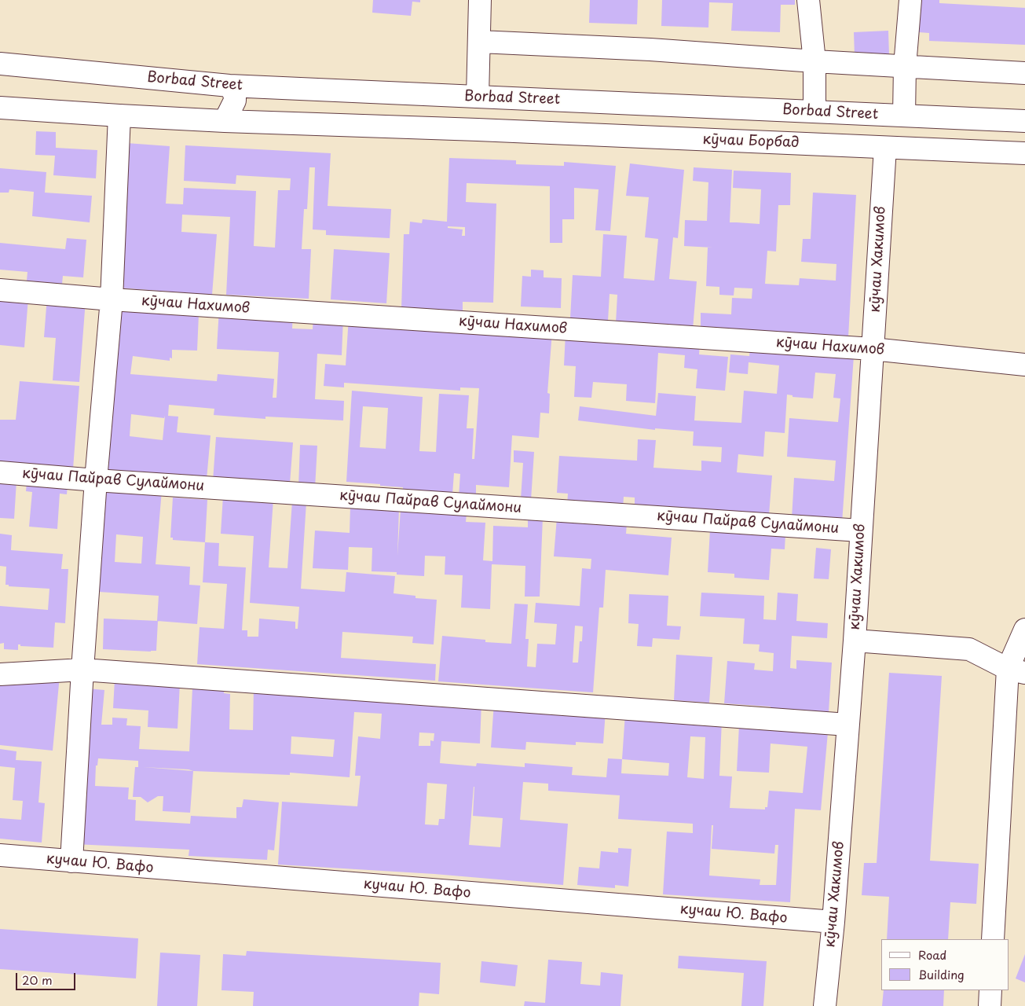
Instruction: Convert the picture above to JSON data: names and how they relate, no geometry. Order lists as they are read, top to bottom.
{
  "streets": {
    "street": [
      "Borbad Street",
      "кӯчаи Борбад",
      "кӯчаи Хакимов",
      "кӯчаи Нахимов",
      "кӯчаи Пайрав Сулаймони",
      "кучаи Ю. Вафо"
    ]
  },
  "crossings": [
    ["кӯчаи Борбад", "кӯчаи Хакимов"],
    ["кӯчаи Хакимов", "кӯчаи Нахимов"],
    ["кӯчаи Хакимов", "кӯчаи Пайрав Сулаймони"],
    ["кӯчаи Хакимов", "кучаи Ю. Вафо"]
  ],
  "legend": ["Road", "Building"],
  "scale_bar": "20 m"
}
